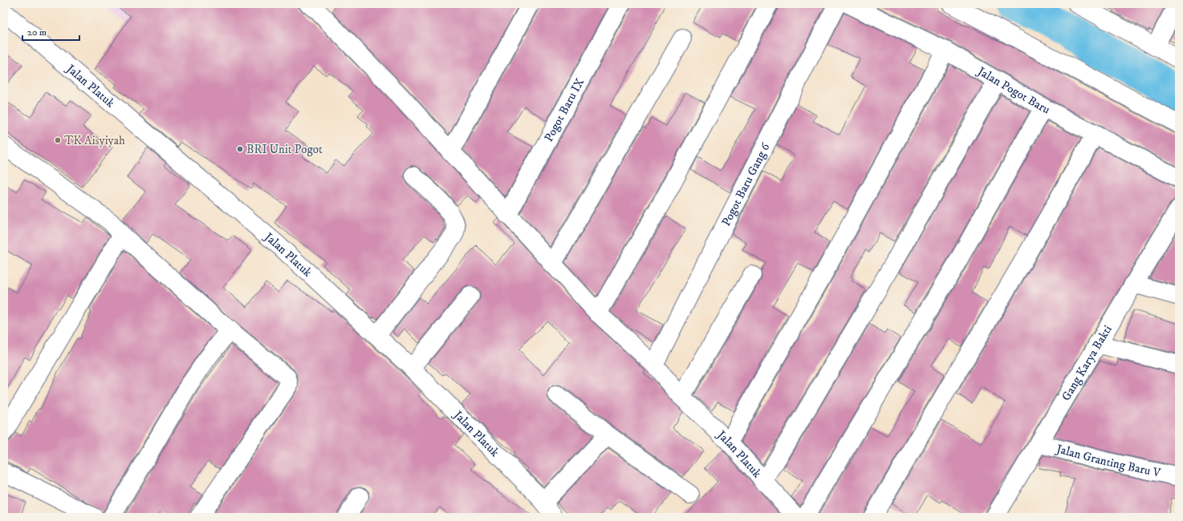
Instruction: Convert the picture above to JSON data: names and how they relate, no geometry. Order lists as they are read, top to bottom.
{
  "streets": {
    "street": [
      "Jalan Platuk",
      "Jalan Pogot Baru",
      "Pogot Baru IX",
      "Pogot Baru Gang 6",
      "Gang Karya Bakti",
      "Jalan Granting Baru V"
    ]
  },
  "crossings": [
    ["Jalan Platuk", "Pogot Baru IX"],
    ["Jalan Platuk", "Pogot Baru Gang 6"],
    ["Gang Karya Bakti", "Jalan Granting Baru V"]
  ],
  "places": ["TK Aisyiyah", "BRI Unit Pogot"],
  "scale_bar": "20 m"
}
